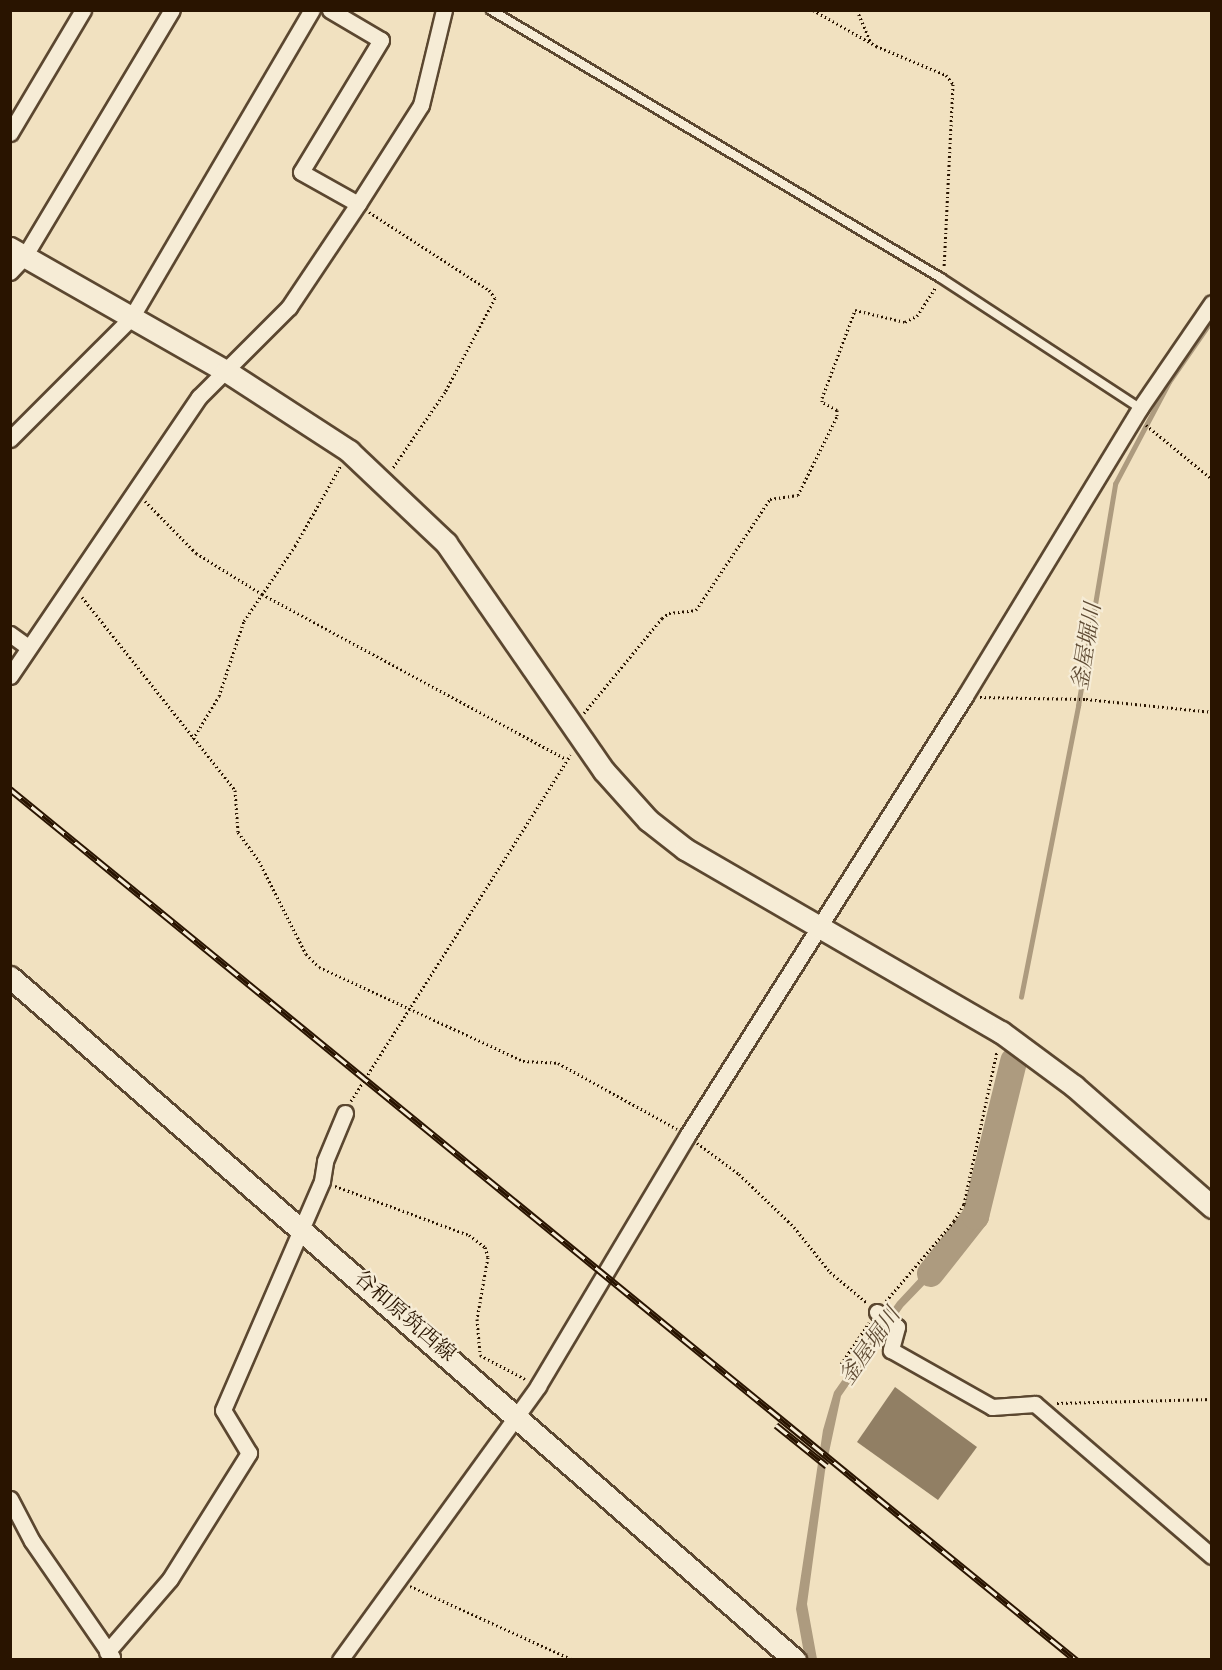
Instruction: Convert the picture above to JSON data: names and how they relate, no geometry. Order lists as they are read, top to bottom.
{
  "streets": {
    "street": ["谷和原筑西線"]
  },
  "water": ["釜屋堀川"]
}
